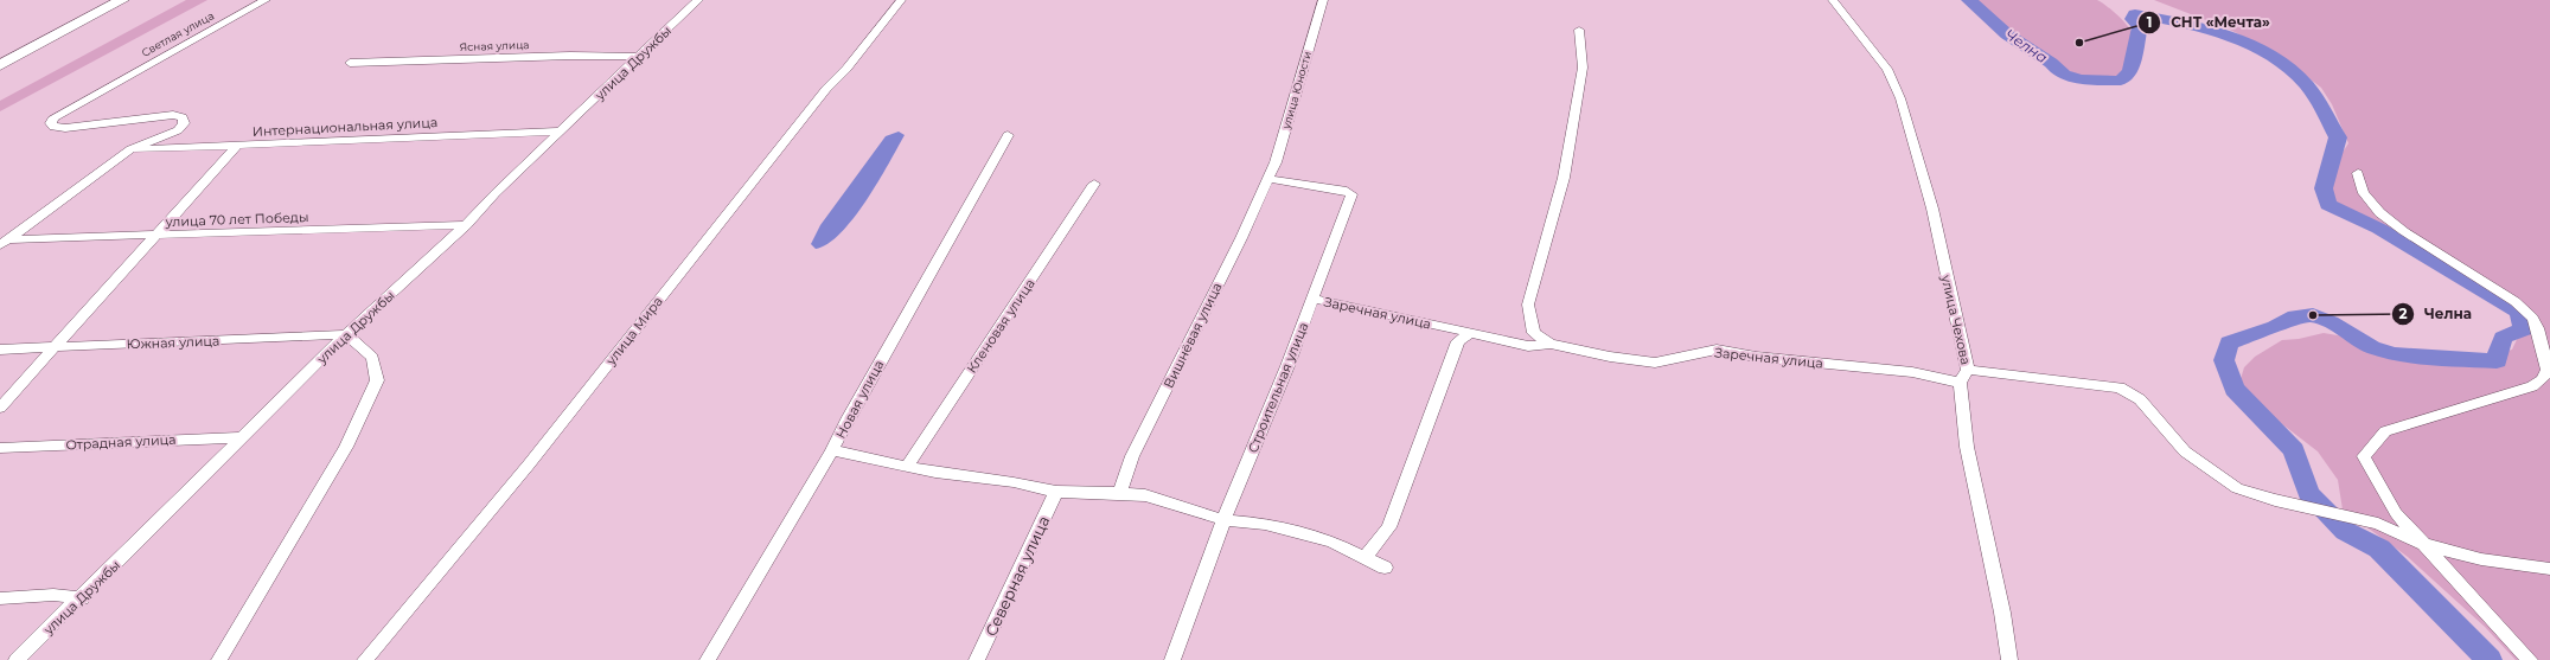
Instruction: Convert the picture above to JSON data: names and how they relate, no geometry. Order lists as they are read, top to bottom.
{
  "streets": {
    "street": [
      "Светлая улица",
      "Ясная улица",
      "улица Дружбы",
      "улица Юности",
      "Интернациональная улица",
      "улица 70 лет Победы",
      "Заречная улица",
      "улица Чехова",
      "Кленовая улица",
      "улица Мира",
      "Вишнёвая улица",
      "Южная улица",
      "Строительная улица",
      "Новая улица",
      "Отрадная улица",
      "Северная улица"
    ]
  },
  "crossings": [
    ["Светлая улица", "Интернациональная улица"],
    ["Ясная улица", "улица Дружбы"],
    ["улица Дружбы", "Интернациональная улица"],
    ["улица Дружбы", "улица 70 лет Победы"],
    ["улица Дружбы", "Южная улица"],
    ["улица Дружбы", "Отрадная улица"],
    ["улица Юности", "Вишнёвая улица"],
    ["улица Юности", "Строительная улица"],
    ["Заречная улица", "улица Чехова"],
    ["Заречная улица", "Строительная улица"],
    ["Вишнёвая улица", "Строительная улица"]
  ],
  "water": ["Челна"],
  "places": ["СНТ «Мечта»", "Челна"]
}
